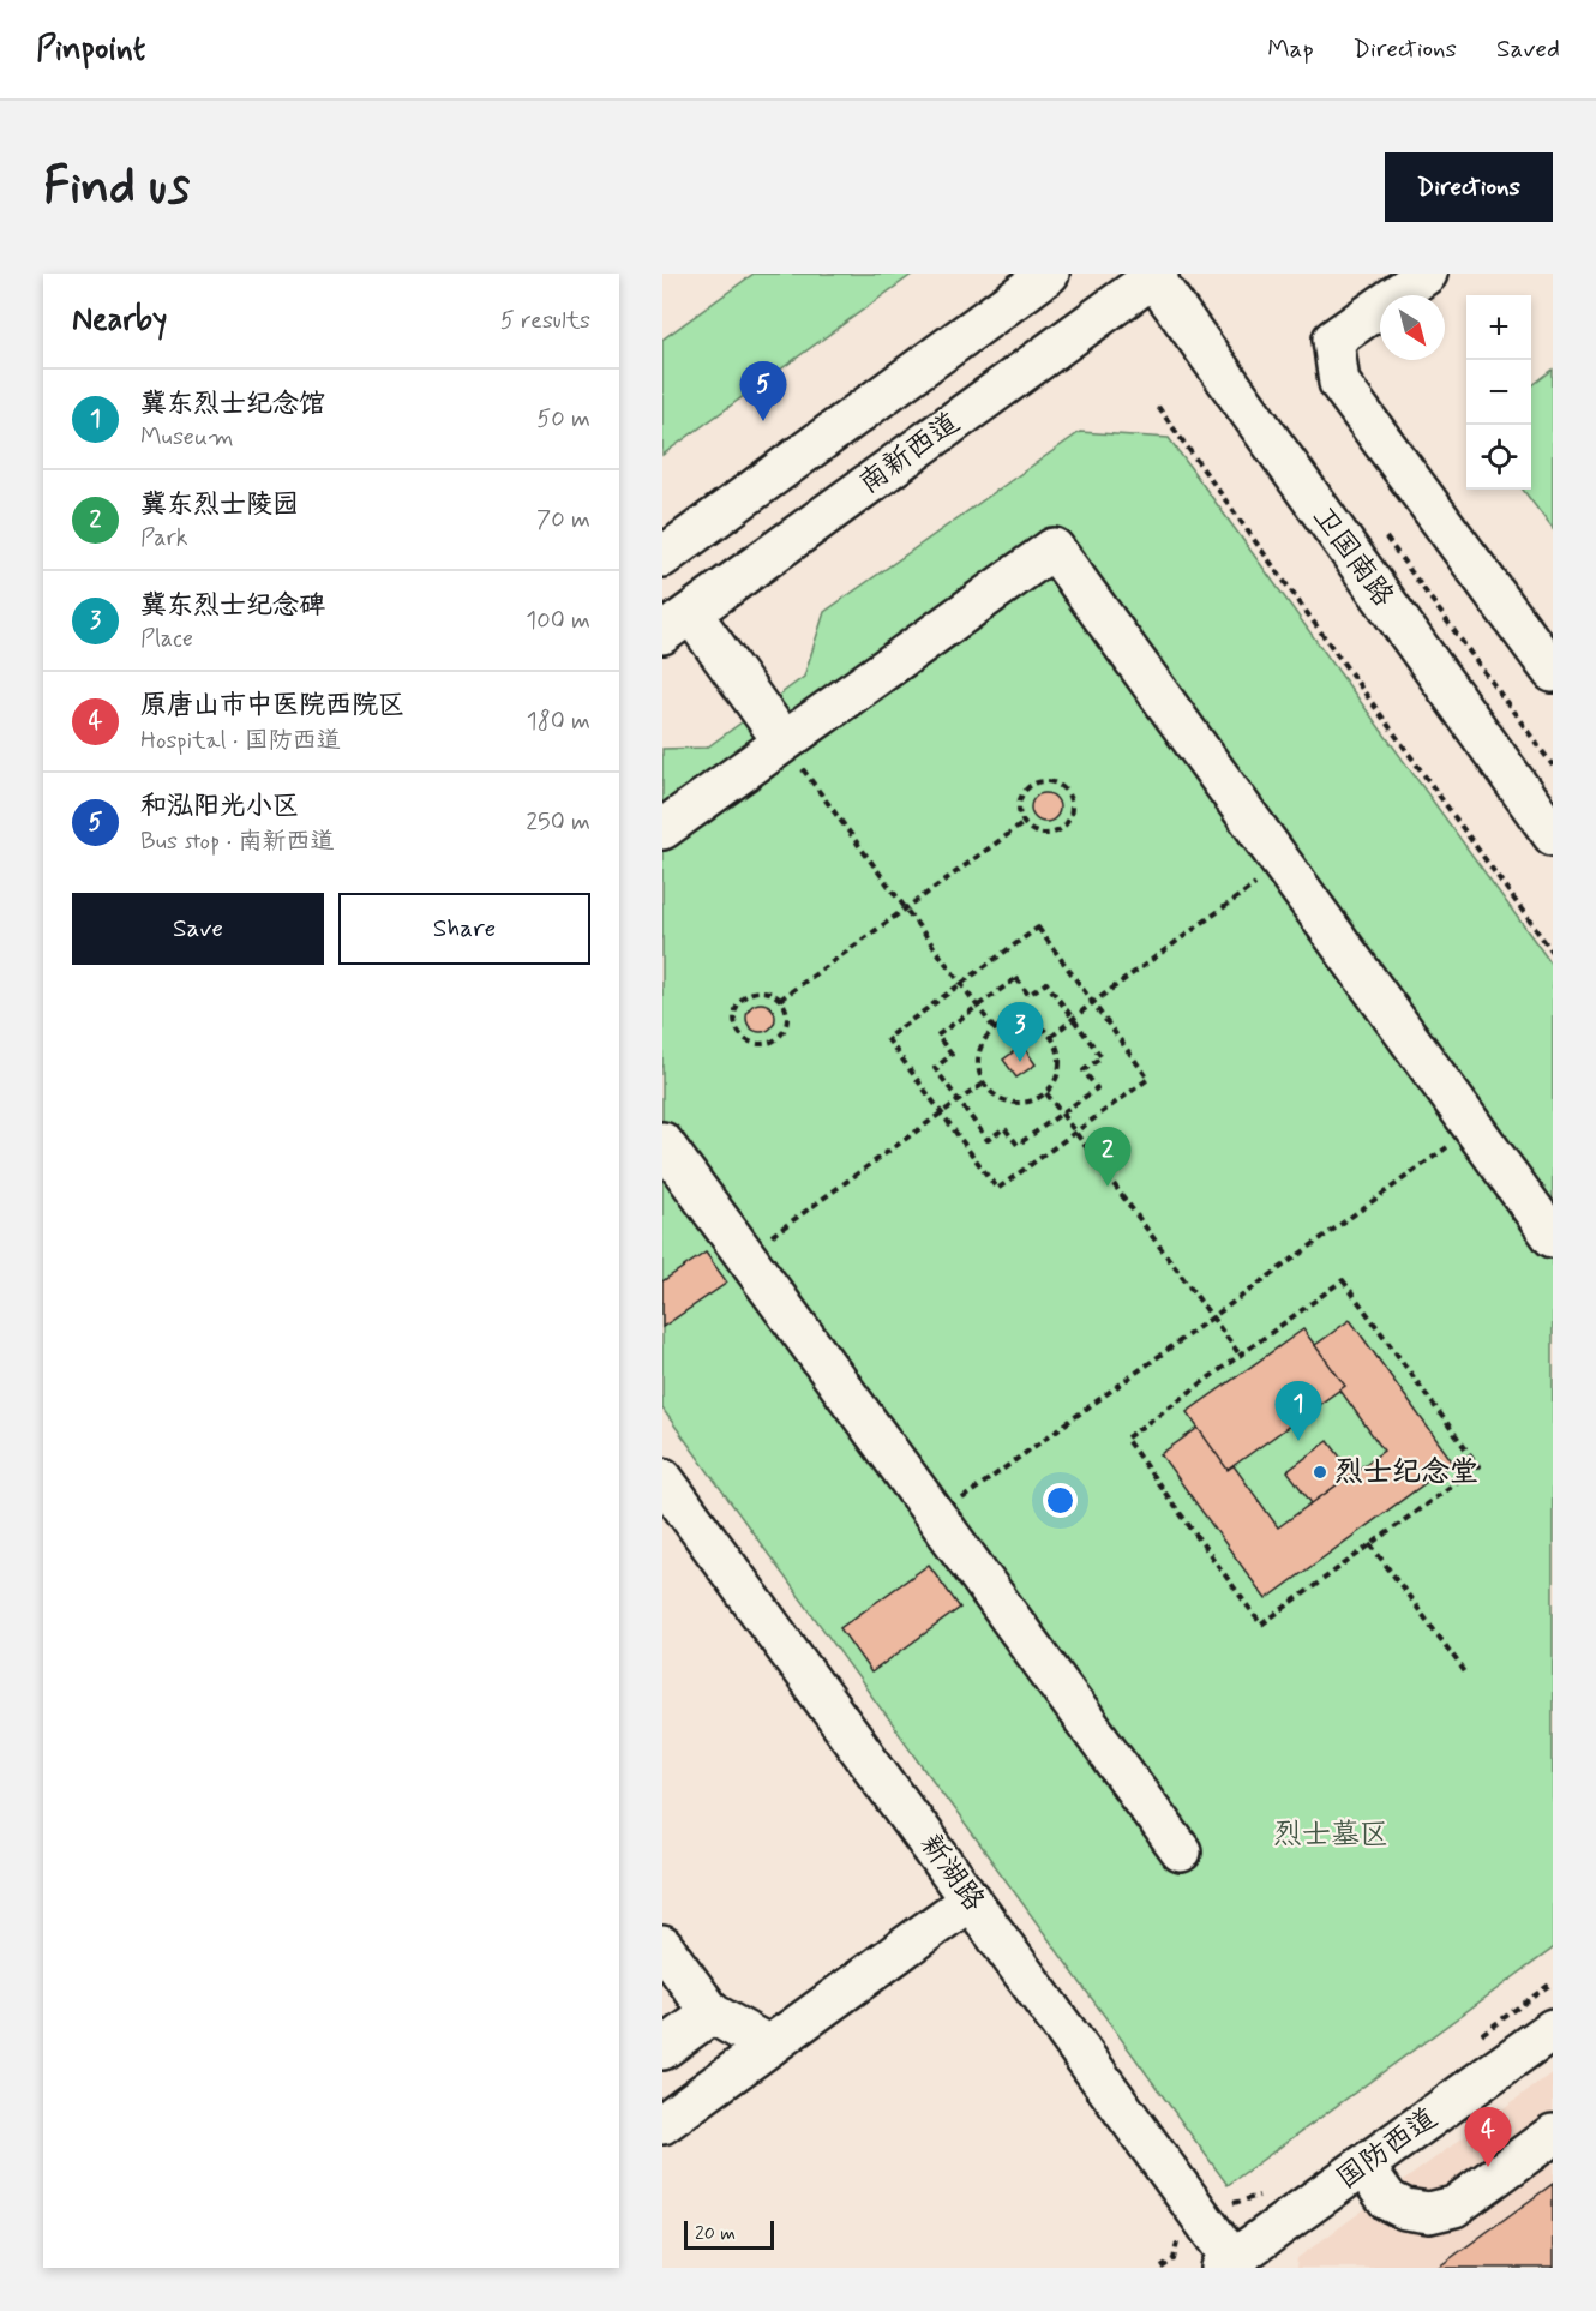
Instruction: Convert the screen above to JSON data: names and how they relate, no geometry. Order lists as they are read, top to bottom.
{
  "streets": {
    "main road": [
      "南新西道",
      "卫国南路",
      "新湖路",
      "国防西道"
    ]
  },
  "crossings": [
    ["南新西道", "卫国南路"],
    ["新湖路", "国防西道"]
  ],
  "parks": ["烈士墓区"],
  "places": ["烈士纪念堂"],
  "scale_bar": "20 m",
  "north": "bottom right",
  "page": {
    "header": "Pinpoint",
    "nav": ["Map", "Directions", "Saved"],
    "buttons": [
      "Directions",
      ["Save", "Share"]
    ],
    "title": "Find us",
    "heading": ["Nearby", "5 results"],
    "map_buttons": ["+", "−"],
    "pins": [
      "5",
      "3",
      "2",
      "1",
      "4"
    ],
    "list": [
      {
        "mark": "1",
        "name": "冀东烈士纪念馆",
        "note": "Museum",
        "value": "50 m"
      },
      {
        "mark": "2",
        "name": "冀东烈士陵园",
        "note": "Park",
        "value": "70 m"
      },
      {
        "mark": "3",
        "name": "冀东烈士纪念碑",
        "note": "Place",
        "value": "100 m"
      },
      {
        "mark": "4",
        "name": "原唐山市中医院西院区",
        "note": "Hospital · 国防西道",
        "value": "180 m"
      },
      {
        "mark": "5",
        "name": "和泓阳光小区",
        "note": "Bus stop · 南新西道",
        "value": "250 m"
      }
    ],
    "scale": "20 m"
  }
}
